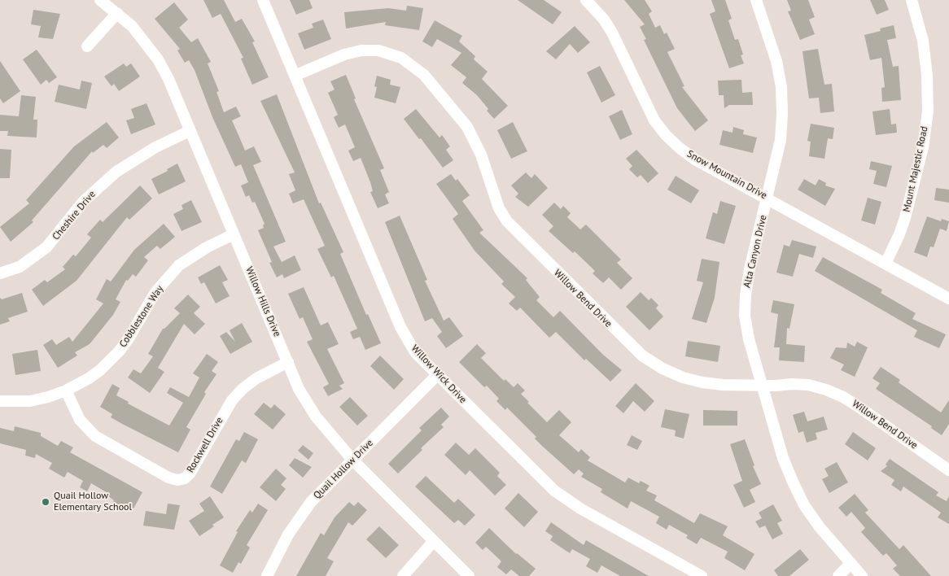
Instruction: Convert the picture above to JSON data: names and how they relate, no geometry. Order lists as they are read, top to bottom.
{
  "streets": {
    "street": [
      "Mount Majestic Road",
      "Snow Mountain Drive",
      "Cheshire Drive",
      "Alta Canyon Drive",
      "Willow Bend Drive",
      "Willow Hills Drive",
      "Cobblestone Way",
      "Willow Wick Drive",
      "Rockwell Drive",
      "Quail Hollow Drive"
    ]
  },
  "crossings": [
    ["Mount Majestic Road", "Snow Mountain Drive"],
    ["Snow Mountain Drive", "Alta Canyon Drive"],
    ["Cheshire Drive", "Willow Hills Drive"],
    ["Alta Canyon Drive", "Willow Bend Drive"],
    ["Willow Bend Drive", "Willow Wick Drive"],
    ["Willow Hills Drive", "Cobblestone Way"],
    ["Willow Hills Drive", "Rockwell Drive"],
    ["Willow Hills Drive", "Quail Hollow Drive"],
    ["Cobblestone Way", "Rockwell Drive"],
    ["Willow Wick Drive", "Quail Hollow Drive"]
  ],
  "places": ["Quail Hollow Elementary School"]
}
